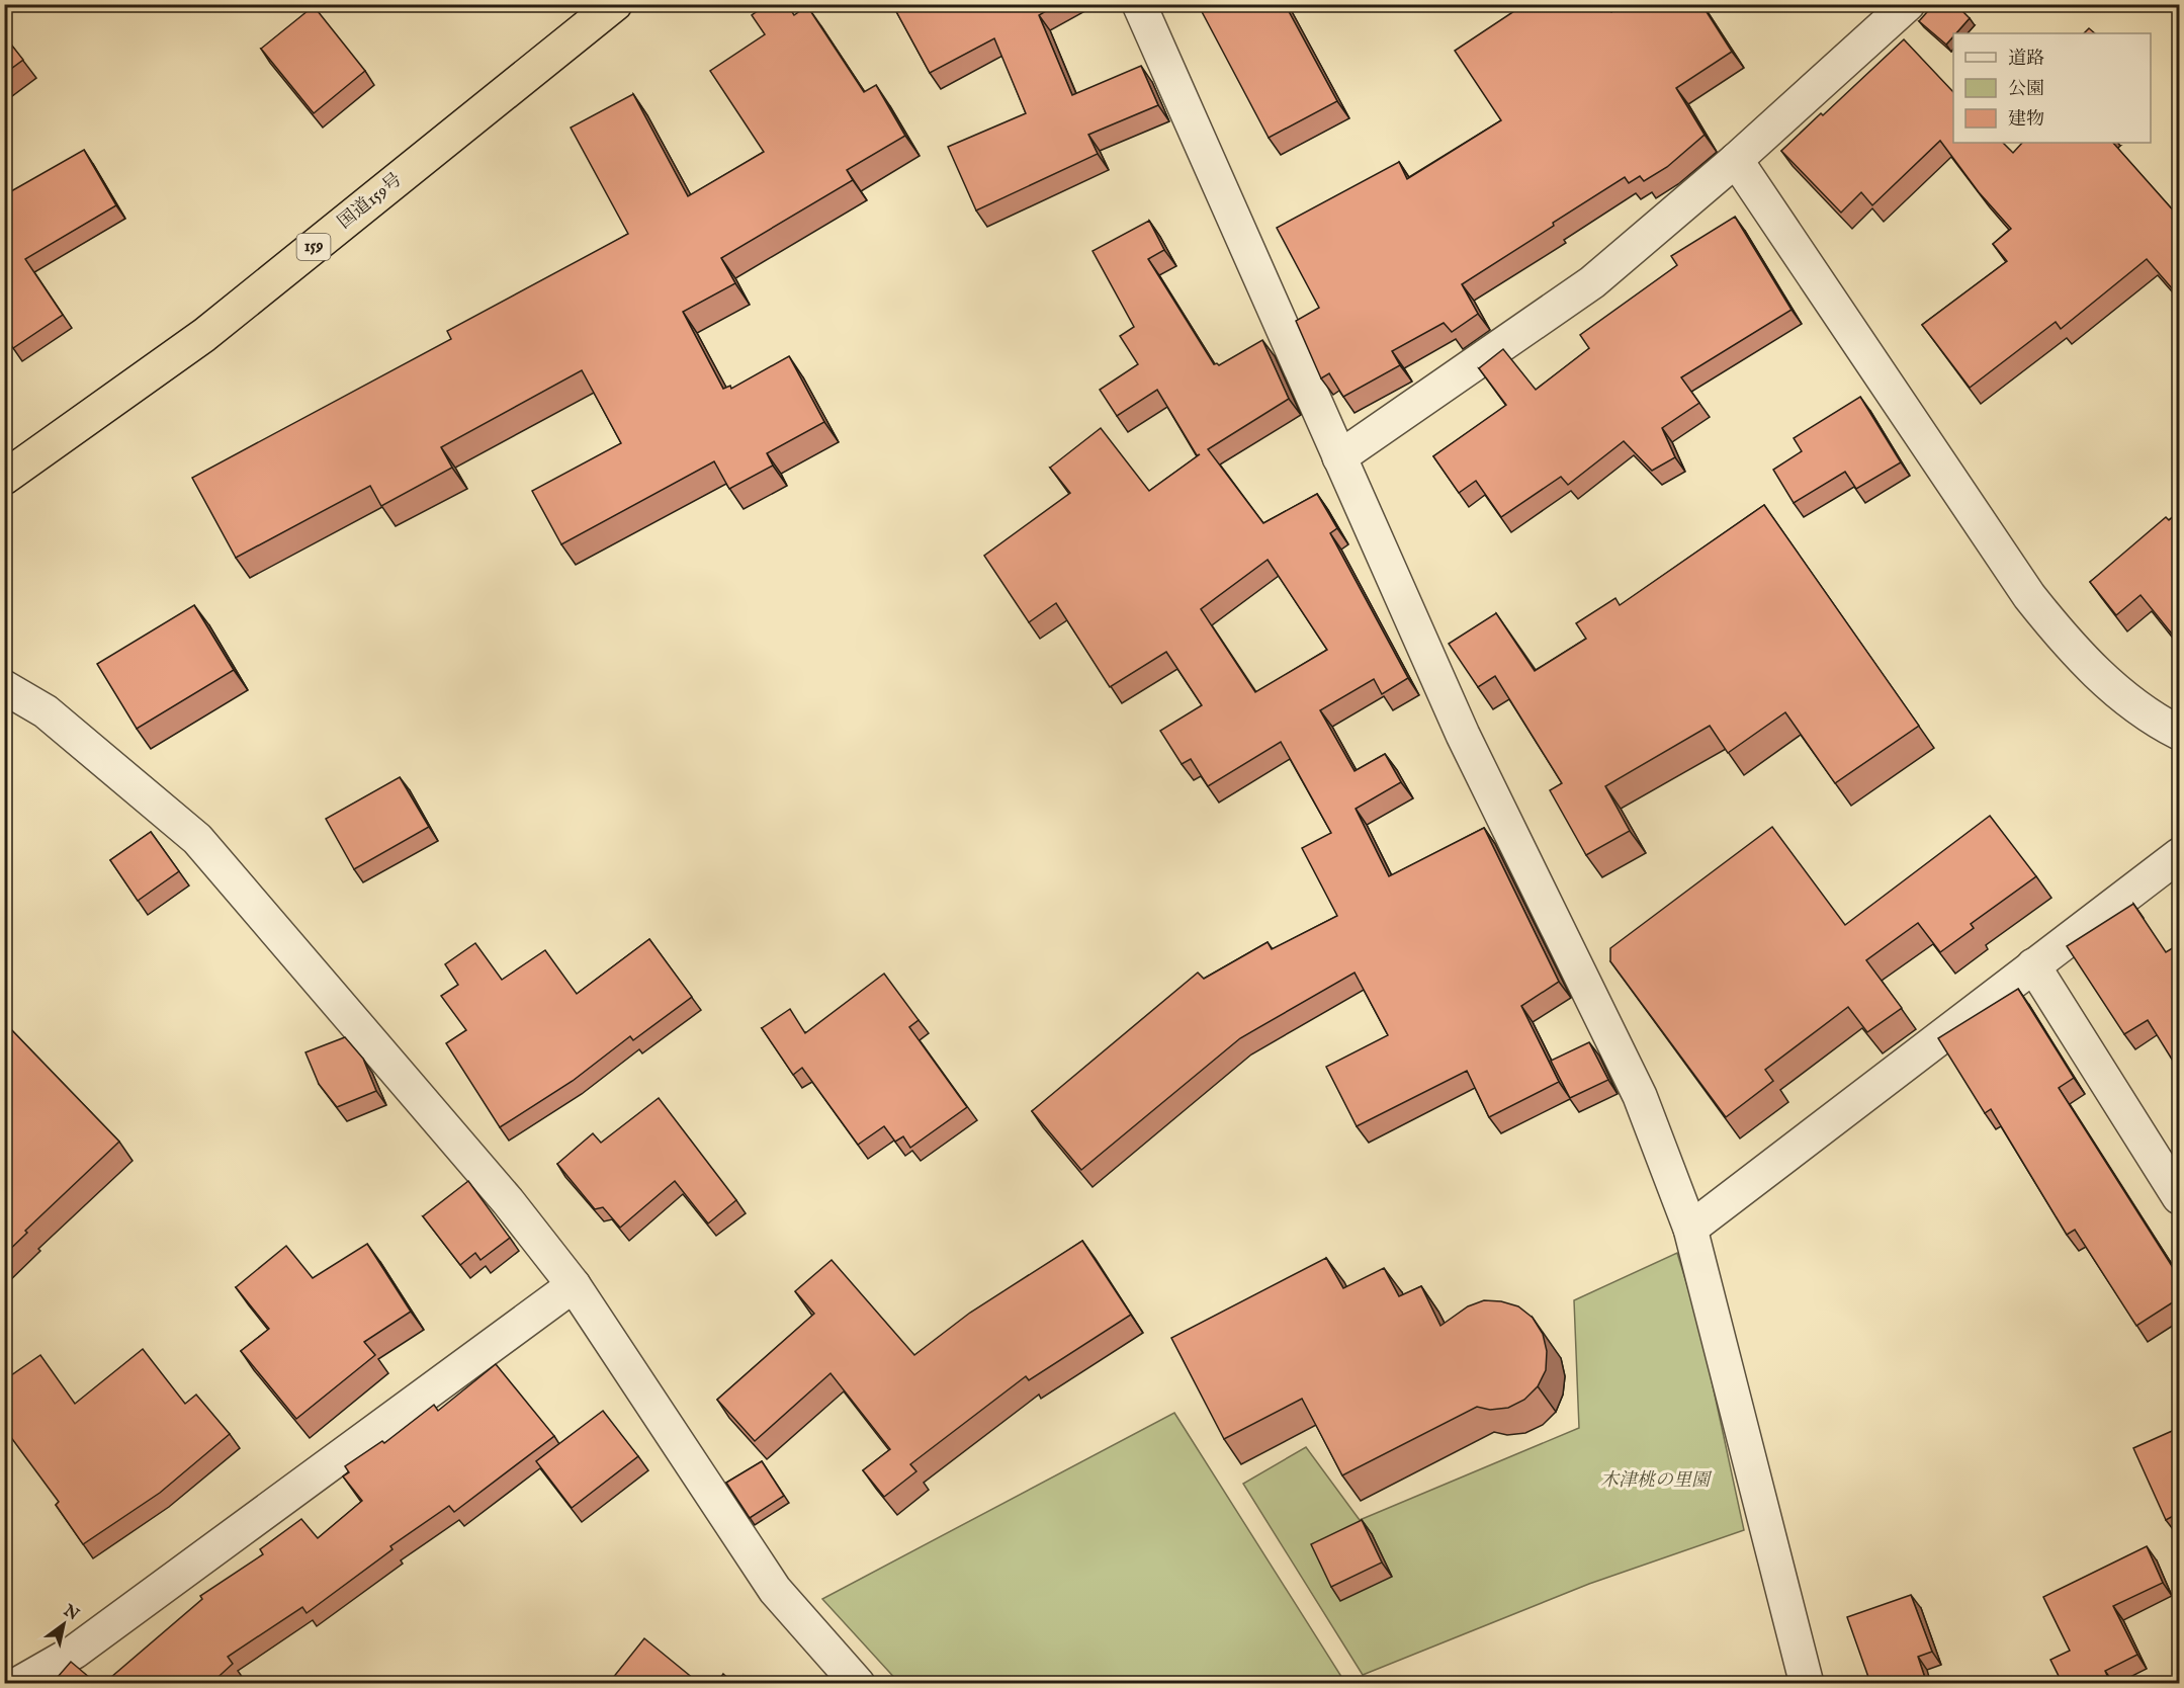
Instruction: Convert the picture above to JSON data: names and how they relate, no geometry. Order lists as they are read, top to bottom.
{
  "streets": {
    "highway": ["国道159号", "159"]
  },
  "parks": ["木津桃の里園"],
  "legend": ["道路", "公園", "建物"],
  "north": "top right"
}
